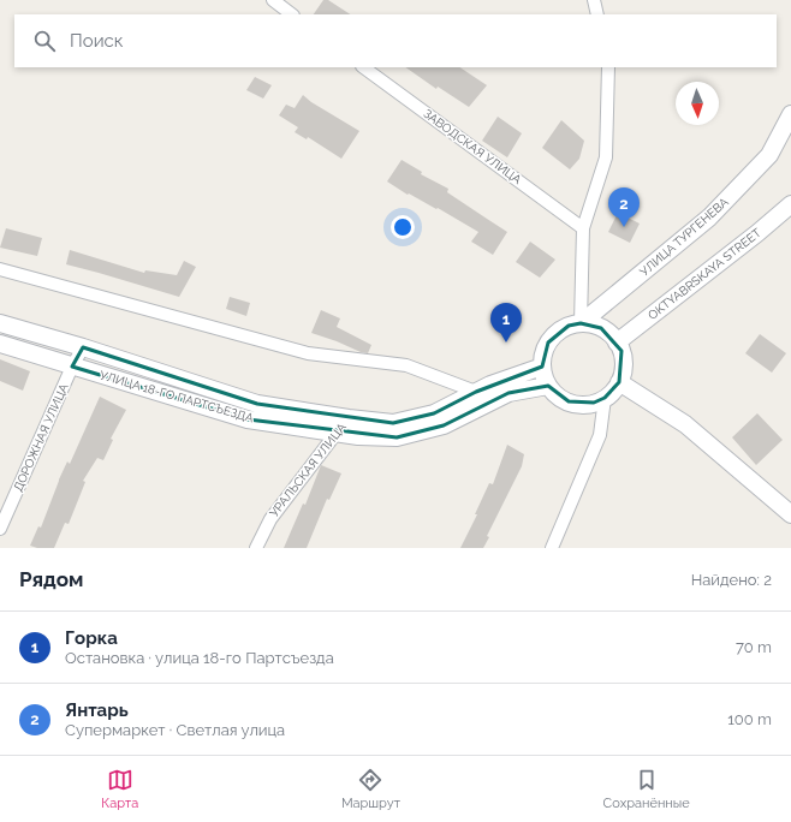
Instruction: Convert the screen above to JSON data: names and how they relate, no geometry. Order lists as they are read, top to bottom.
{
  "streets": {
    "main road": ["УЛИЦА ТУРГЕНЕВА", "OKTYABRSKAYA STREET", "УЛИЦА 18-ГО ПАРТСЪЕЗДА"],
    "street": ["ЗАВОДСКАЯ УЛИЦА", "ДОРОЖНАЯ УЛИЦА", "УРАЛЬСКАЯ УЛИЦА"]
  },
  "crossings": [
    ["УЛИЦА ТУРГЕНЕВА", "OKTYABRSKAYA STREET"],
    ["УЛИЦА ТУРГЕНЕВА", "УЛИЦА 18-ГО ПАРТСЪЕЗДА"],
    ["OKTYABRSKAYA STREET", "УЛИЦА 18-ГО ПАРТСЪЕЗДА"],
    ["УЛИЦА 18-ГО ПАРТСЪЕЗДА", "ДОРОЖНАЯ УЛИЦА"],
    ["УЛИЦА 18-ГО ПАРТСЪЕЗДА", "УРАЛЬСКАЯ УЛИЦА"]
  ],
  "north": "bottom",
  "page": {
    "search": "Поиск",
    "pins": ["2", "1"],
    "heading": ["Рядом", "Найдено: 2"],
    "list": [
      {
        "mark": "1",
        "name": "Горка",
        "note": "Остановка · улица 18-го Партсъезда",
        "value": "70 m"
      },
      {
        "mark": "2",
        "name": "Янтарь",
        "note": "Супермаркет · Светлая улица",
        "value": "100 m"
      }
    ],
    "nav": ["Карта", "Маршрут", "Сохранённые"]
  }
}
